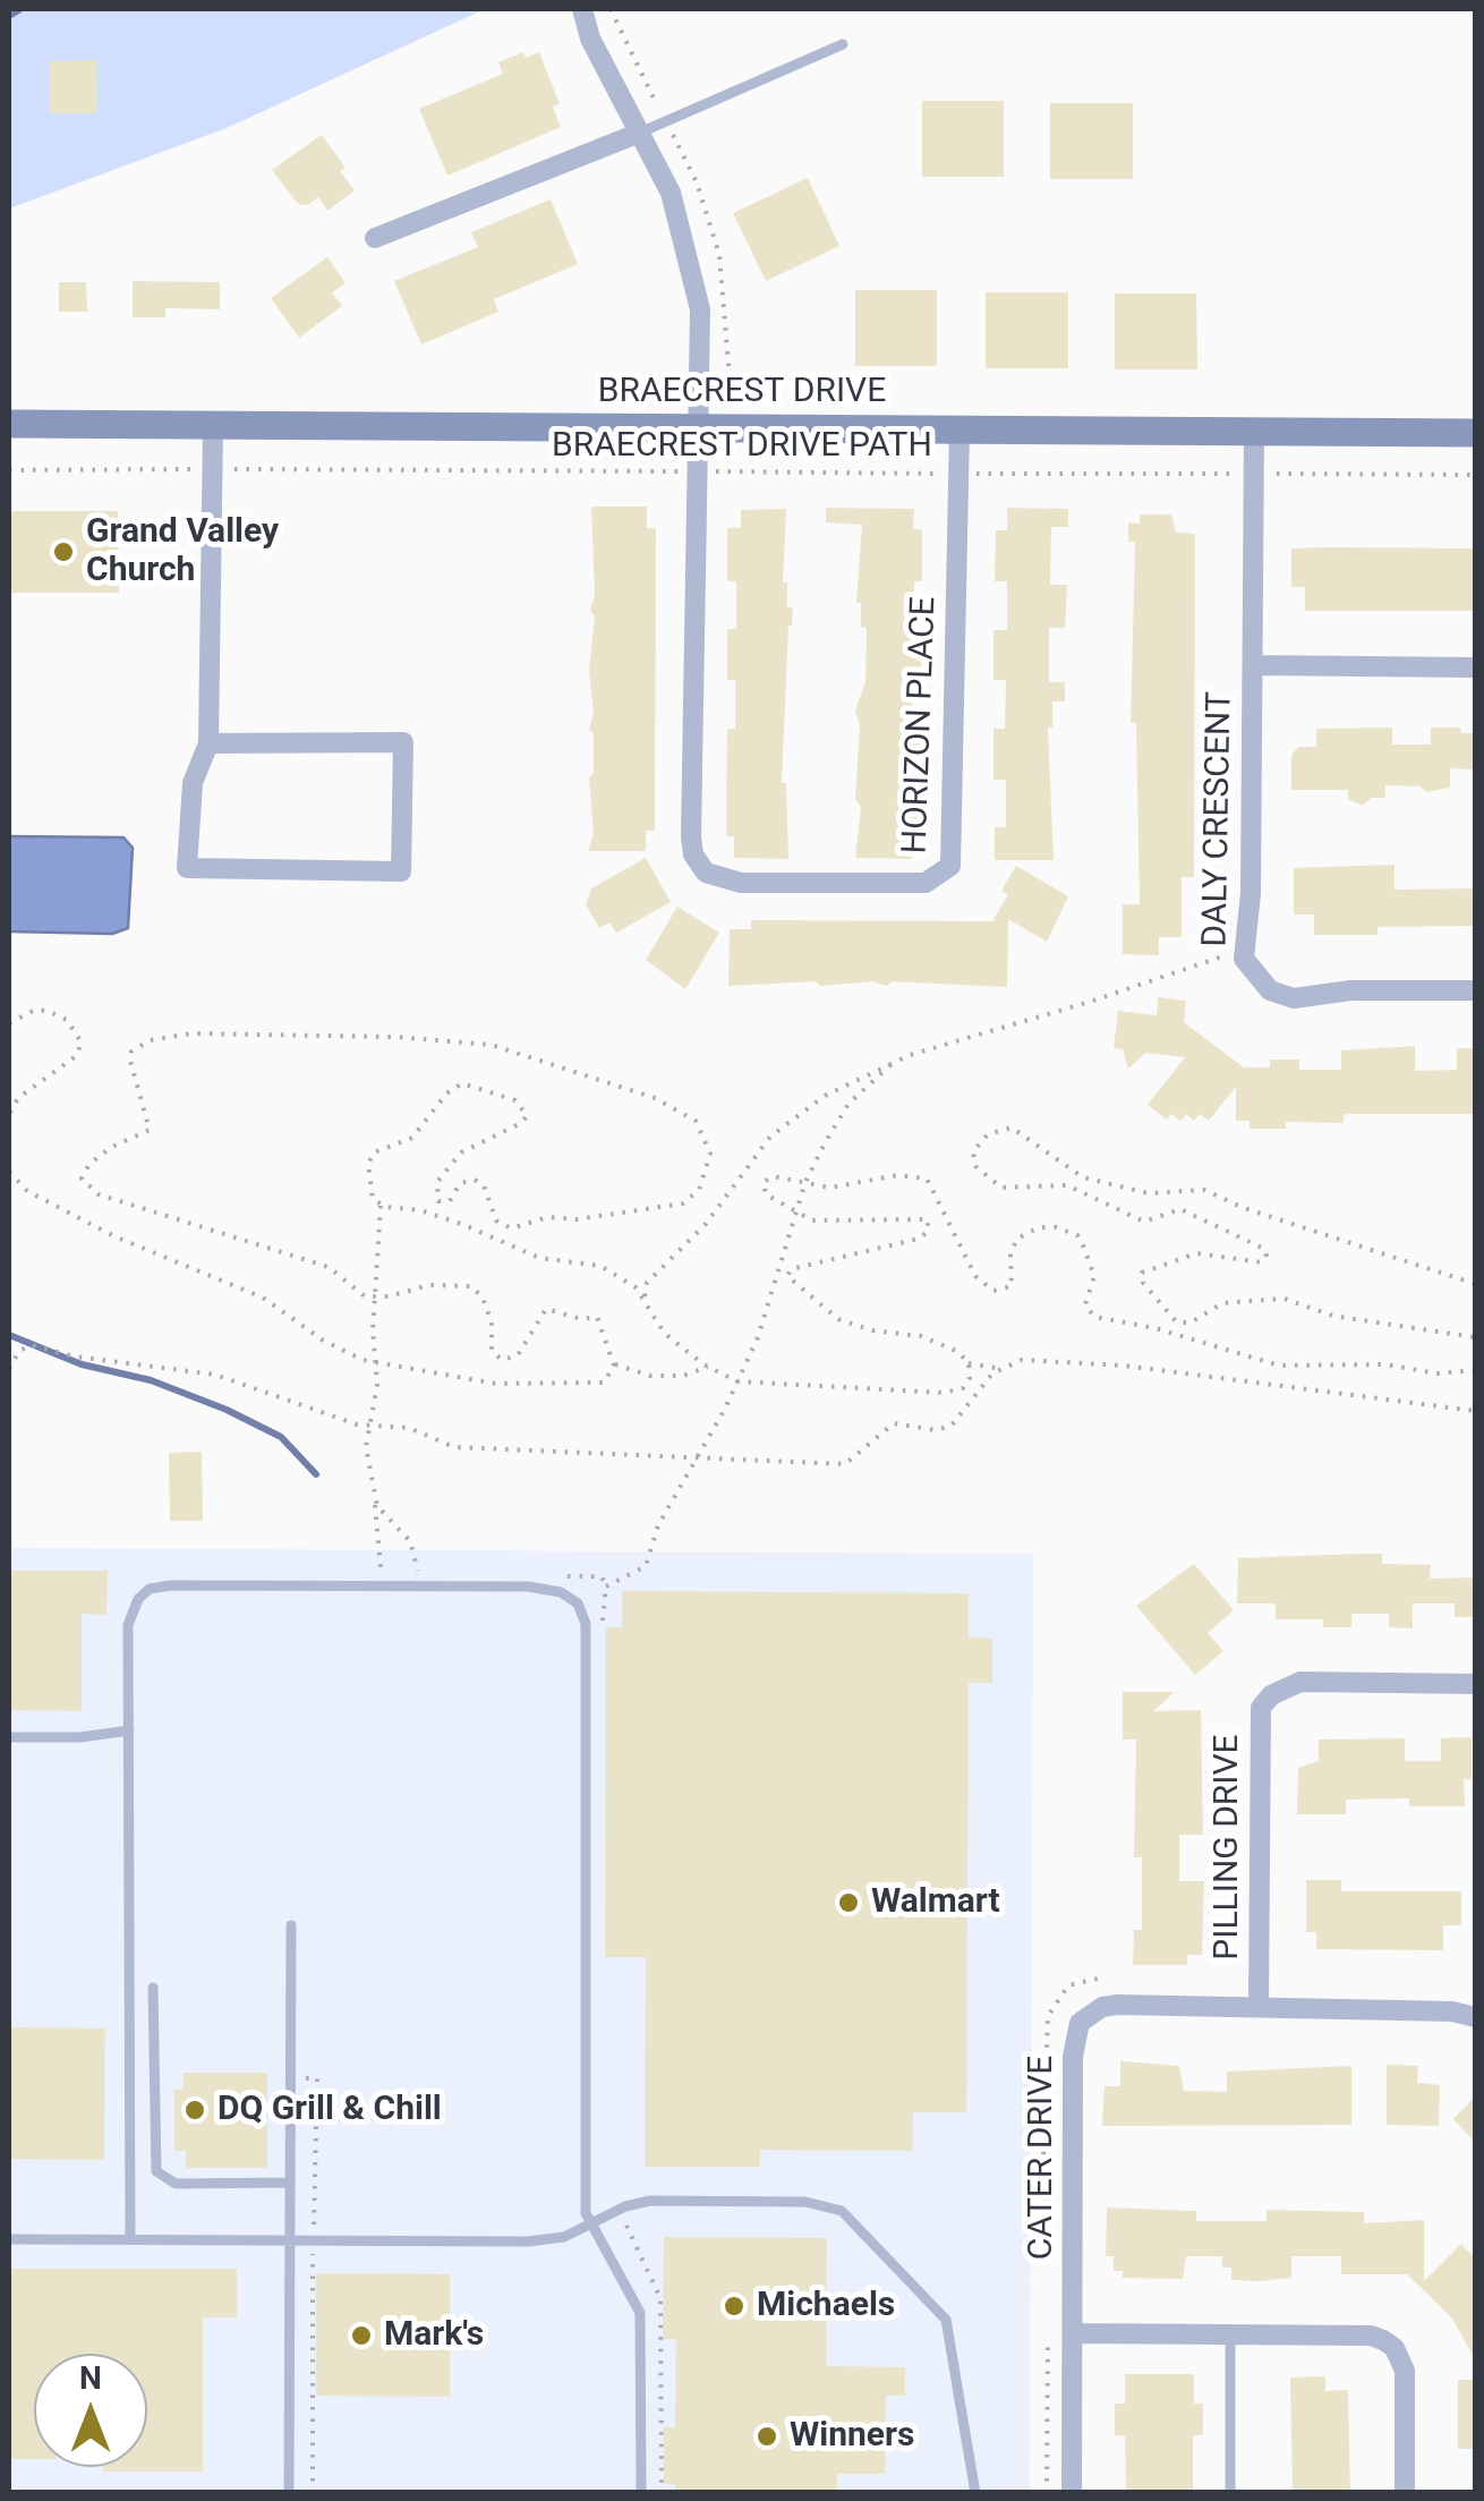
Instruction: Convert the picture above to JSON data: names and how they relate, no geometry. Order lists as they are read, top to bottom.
{
  "streets": {
    "street": [
      "BRAECREST DRIVE",
      "HORIZON PLACE",
      "DALY CRESCENT",
      "PILLING DRIVE",
      "CATER DRIVE"
    ],
    "path": ["BRAECREST DRIVE PATH"]
  },
  "crossings": [
    ["BRAECREST DRIVE", "HORIZON PLACE"],
    ["BRAECREST DRIVE", "DALY CRESCENT"],
    ["BRAECREST DRIVE PATH", "HORIZON PLACE"],
    ["BRAECREST DRIVE PATH", "DALY CRESCENT"],
    ["PILLING DRIVE", "CATER DRIVE"]
  ],
  "places": [
    "Grand Valley Church",
    "Walmart",
    "DQ Grill & Chill",
    "Michaels",
    "Mark's",
    "Winners"
  ],
  "north": "top"
}
